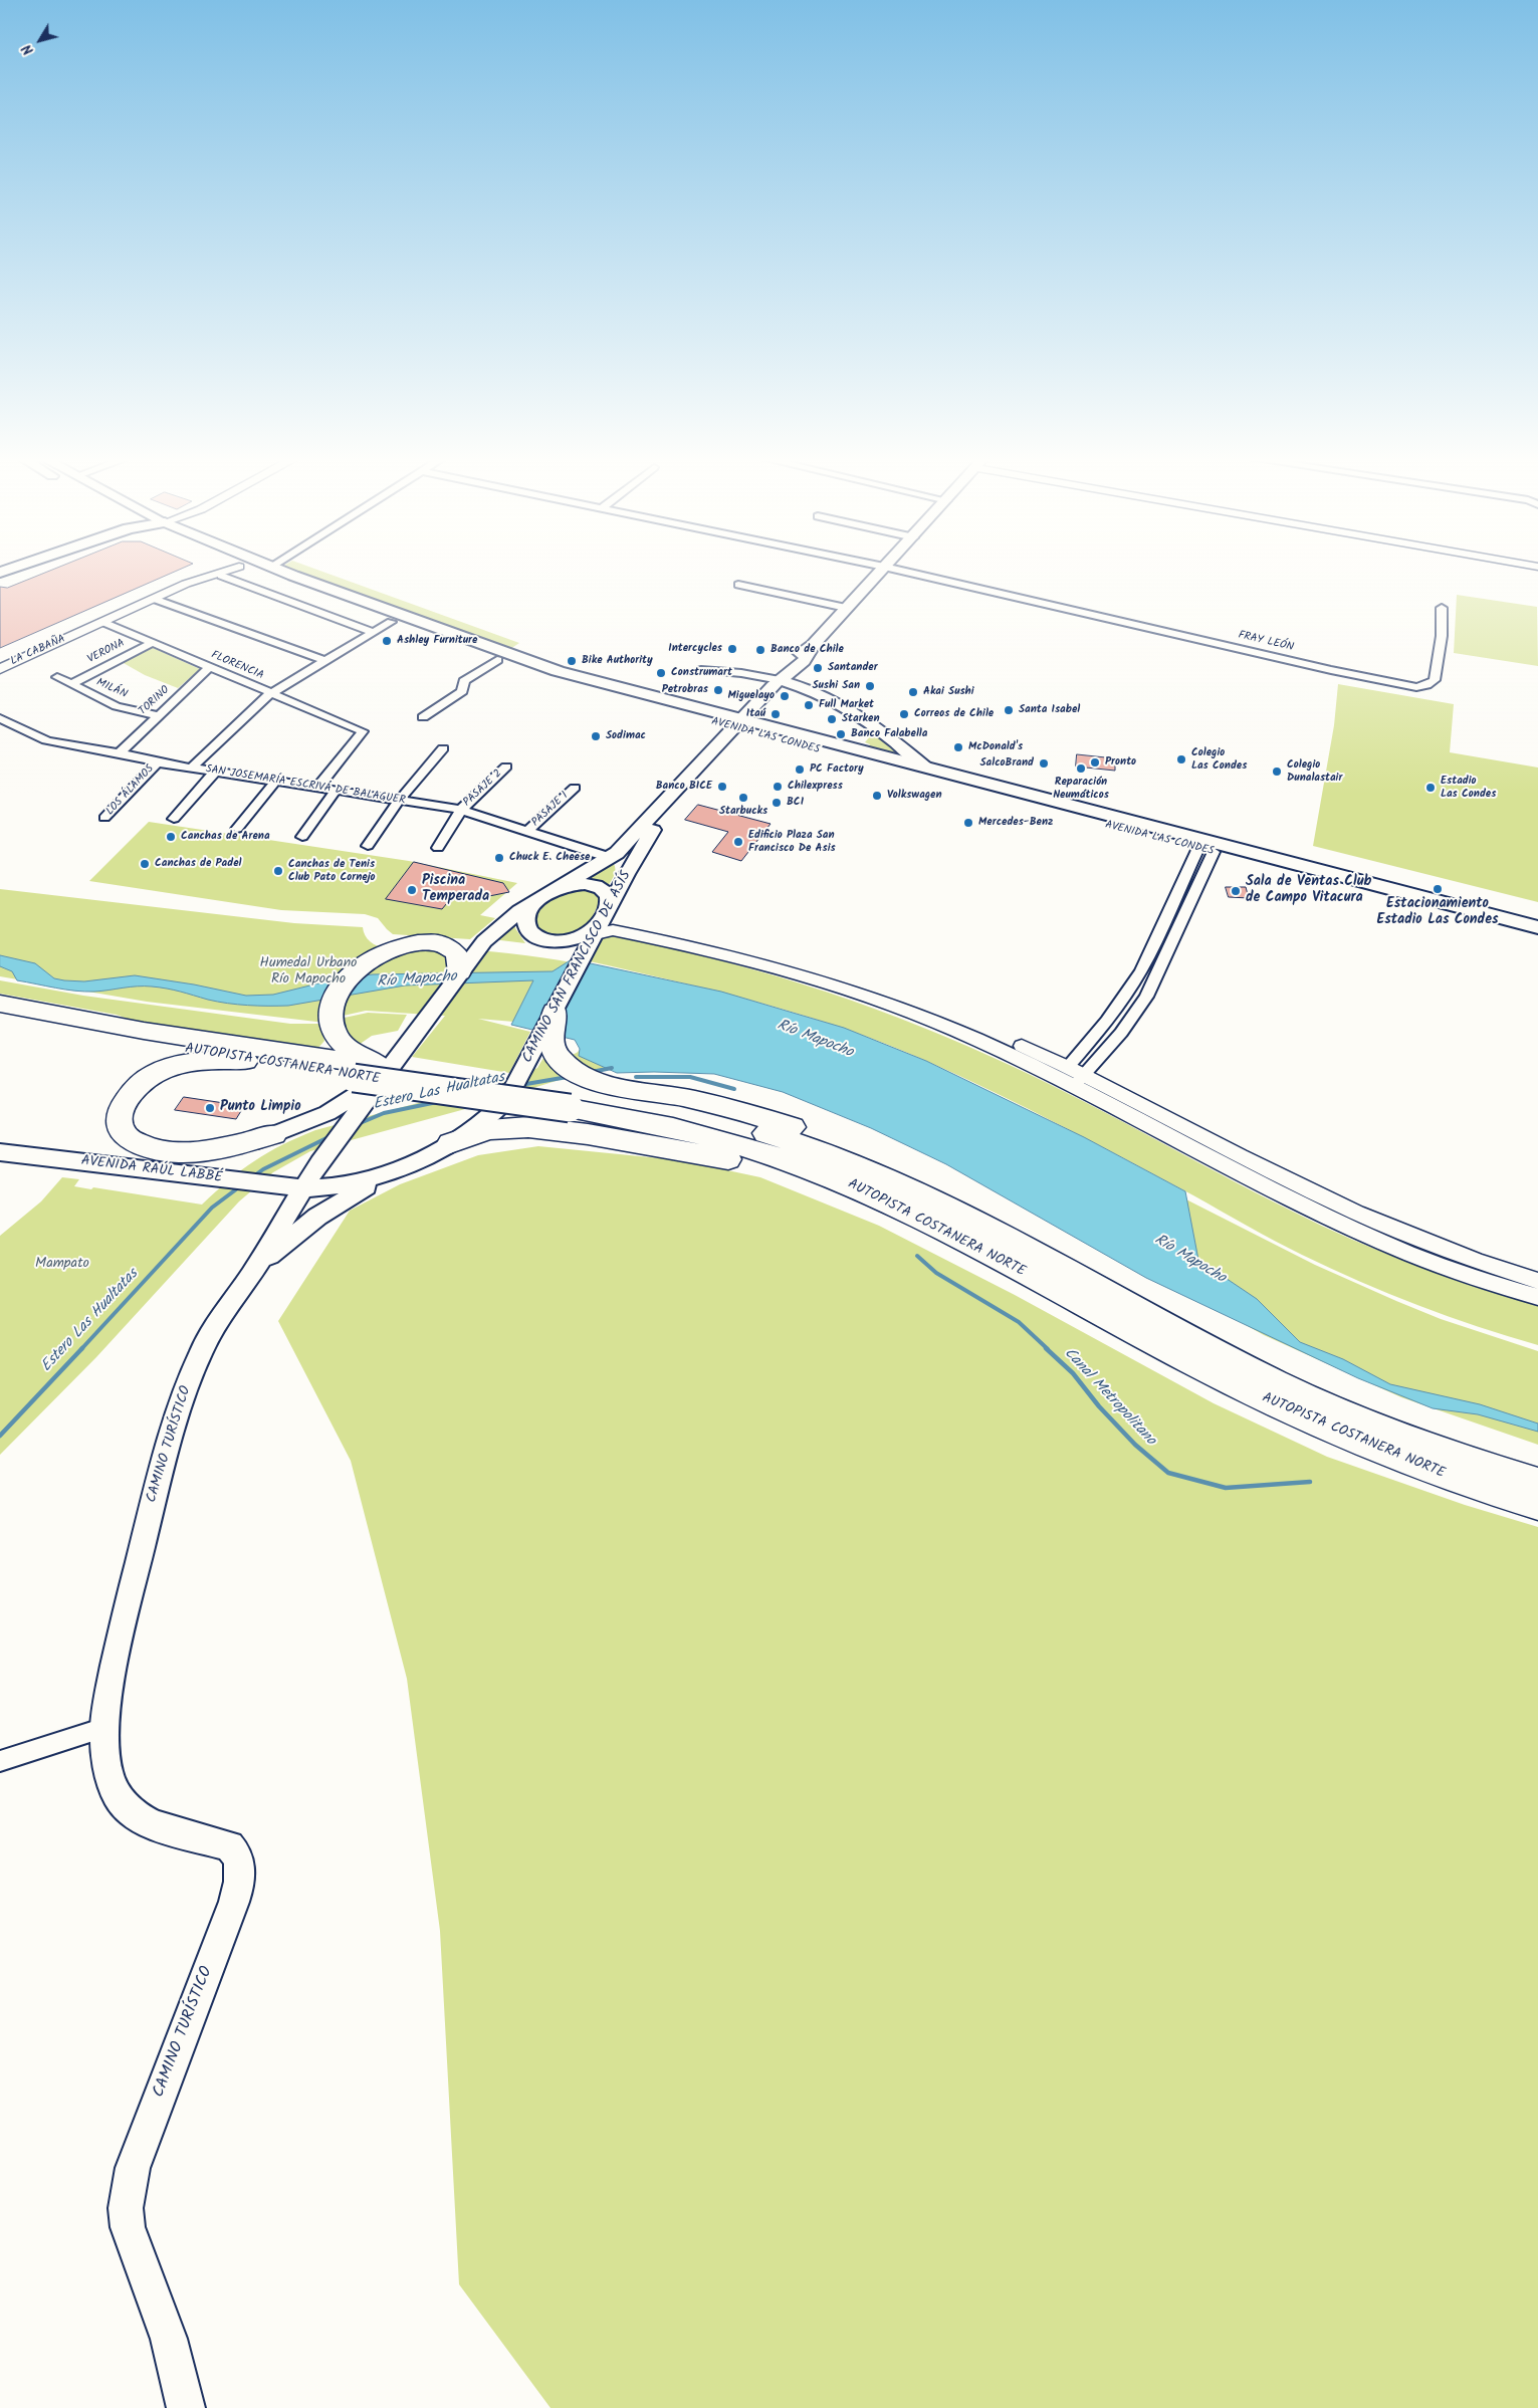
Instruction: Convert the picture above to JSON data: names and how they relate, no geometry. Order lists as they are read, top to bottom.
{
  "streets": {
    "highway": ["AUTOPISTA COSTANERA NORTE"],
    "main road": [
      "AVENIDA LAS CONDES",
      "CAMINO SAN FRANCISCO DE ASÍS",
      "AVENIDA RAÚL LABBÉ",
      "CAMINO TURÍSTICO"
    ],
    "street": [
      "FRAY LEÓN",
      "LA CABAÑA",
      "VERONA",
      "FLORENCIA",
      "MILÁN",
      "TORINO",
      "SAN JOSEMARÍA ESCRIVÁ DE BALAGUER",
      "PASAJE 2",
      "LOS ÁLAMOS",
      "PASAJE 1"
    ]
  },
  "crossings": [
    ["LA CABAÑA", "FLORENCIA"],
    ["VERONA", "FLORENCIA"],
    ["VERONA", "MILÁN"],
    ["FLORENCIA", "TORINO"],
    ["FLORENCIA", "SAN JOSEMARÍA ESCRIVÁ DE BALAGUER"],
    ["MILÁN", "TORINO"],
    ["TORINO", "SAN JOSEMARÍA ESCRIVÁ DE BALAGUER"],
    ["AVENIDA LAS CONDES", "CAMINO SAN FRANCISCO DE ASÍS"],
    ["SAN JOSEMARÍA ESCRIVÁ DE BALAGUER", "PASAJE 2"],
    ["SAN JOSEMARÍA ESCRIVÁ DE BALAGUER", "LOS ÁLAMOS"],
    ["SAN JOSEMARÍA ESCRIVÁ DE BALAGUER", "PASAJE 1"],
    ["SAN JOSEMARÍA ESCRIVÁ DE BALAGUER", "CAMINO SAN FRANCISCO DE ASÍS"],
    ["CAMINO SAN FRANCISCO DE ASÍS", "AUTOPISTA COSTANERA NORTE"],
    ["CAMINO SAN FRANCISCO DE ASÍS", "CAMINO TURÍSTICO"]
  ],
  "water": ["Río Mapocho", "Estero Las Hualtatas", "Canal Metropolitano"],
  "parks": ["Humedal Urbano Río Mapocho", "Mampato"],
  "places": [
    "Ashley Furniture",
    "Intercycles",
    "Banco de Chile",
    "Bike Authority",
    "Santander",
    "Construmart",
    "Sushi San",
    "Petrobras",
    "Akai Sushi",
    "Miguelayo",
    "Full Market",
    "Santa Isabel",
    "Itaú",
    "Correos de Chile",
    "Starken",
    "Banco Falabella",
    "Sodimac",
    "McDonald's",
    "Colegio Las Condes",
    "Pronto",
    "SalcoBrand",
    "Reparación Neumáticos",
    "PC Factory",
    "Colegio Dunalastair",
    "Banco BICE",
    "Chilexpress",
    "Estadio Las Condes",
    "Volkswagen",
    "Starbucks",
    "BCI",
    "Mercedes-Benz",
    "Canchas de Arena",
    "Edificio Plaza San Francisco De Asis",
    "Chuck E. Cheese",
    "Canchas de Padel",
    "Canchas de Tenis Club Pato Cornejo",
    "Estacionamiento Estadio Las Condes",
    "Piscina Temperada",
    "Sala de Ventas Club de Campo Vitacura",
    "Punto Limpio"
  ],
  "north": "bottom left"
}
